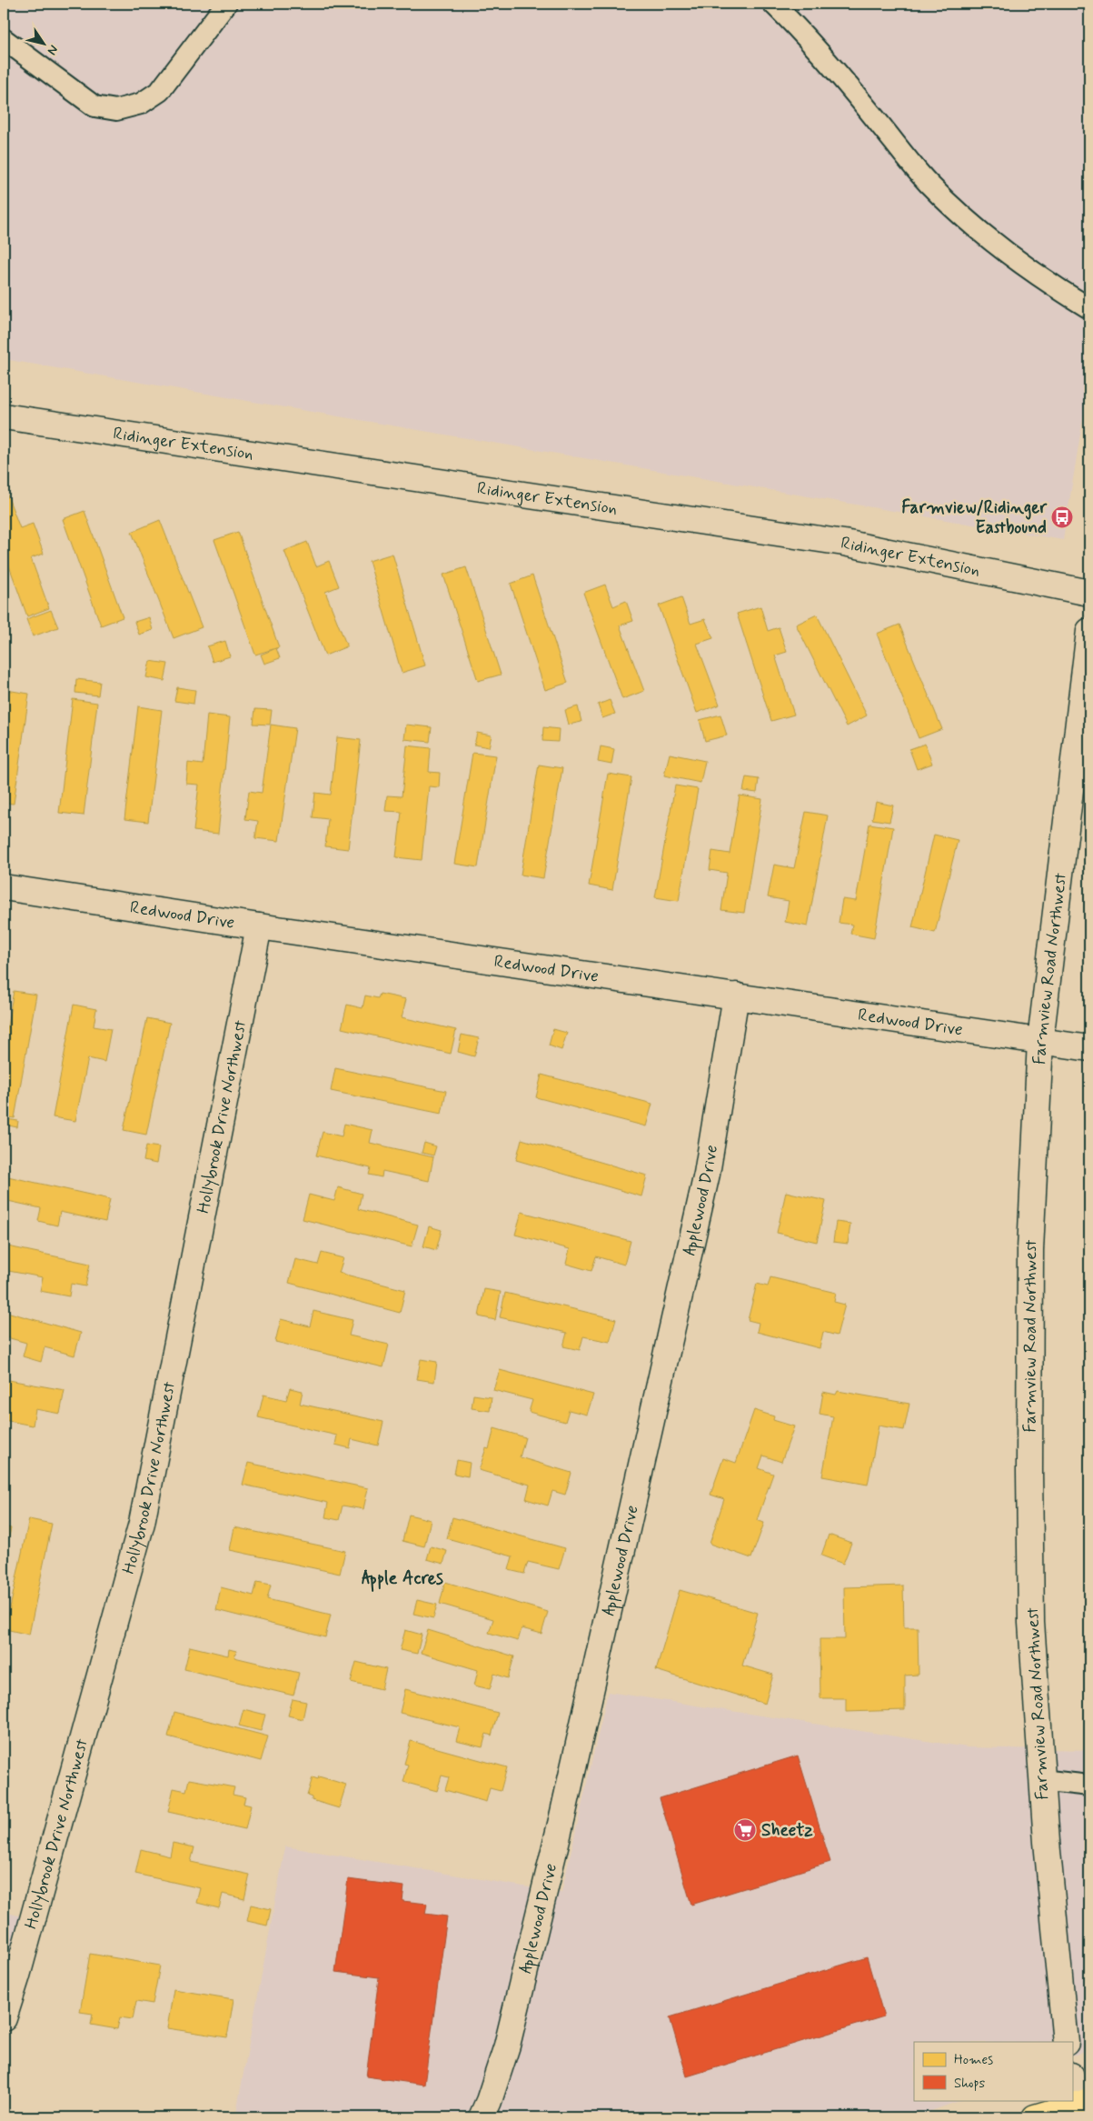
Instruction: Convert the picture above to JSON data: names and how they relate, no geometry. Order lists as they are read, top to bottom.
{
  "streets": {
    "street": [
      "Ridinger Extension",
      "Redwood Drive",
      "Farmview Road Northwest",
      "Hollybrook Drive Northwest",
      "Applewood Drive"
    ]
  },
  "crossings": [
    ["Redwood Drive", "Farmview Road Northwest"],
    ["Redwood Drive", "Hollybrook Drive Northwest"],
    ["Redwood Drive", "Applewood Drive"]
  ],
  "districts": ["Apple Acres"],
  "places": {
    "bus stop": ["Farmview/Ridinger Eastbound"],
    "supermarket": ["Sheetz"]
  },
  "legend": ["Homes", "Shops"],
  "north": "bottom right"
}
